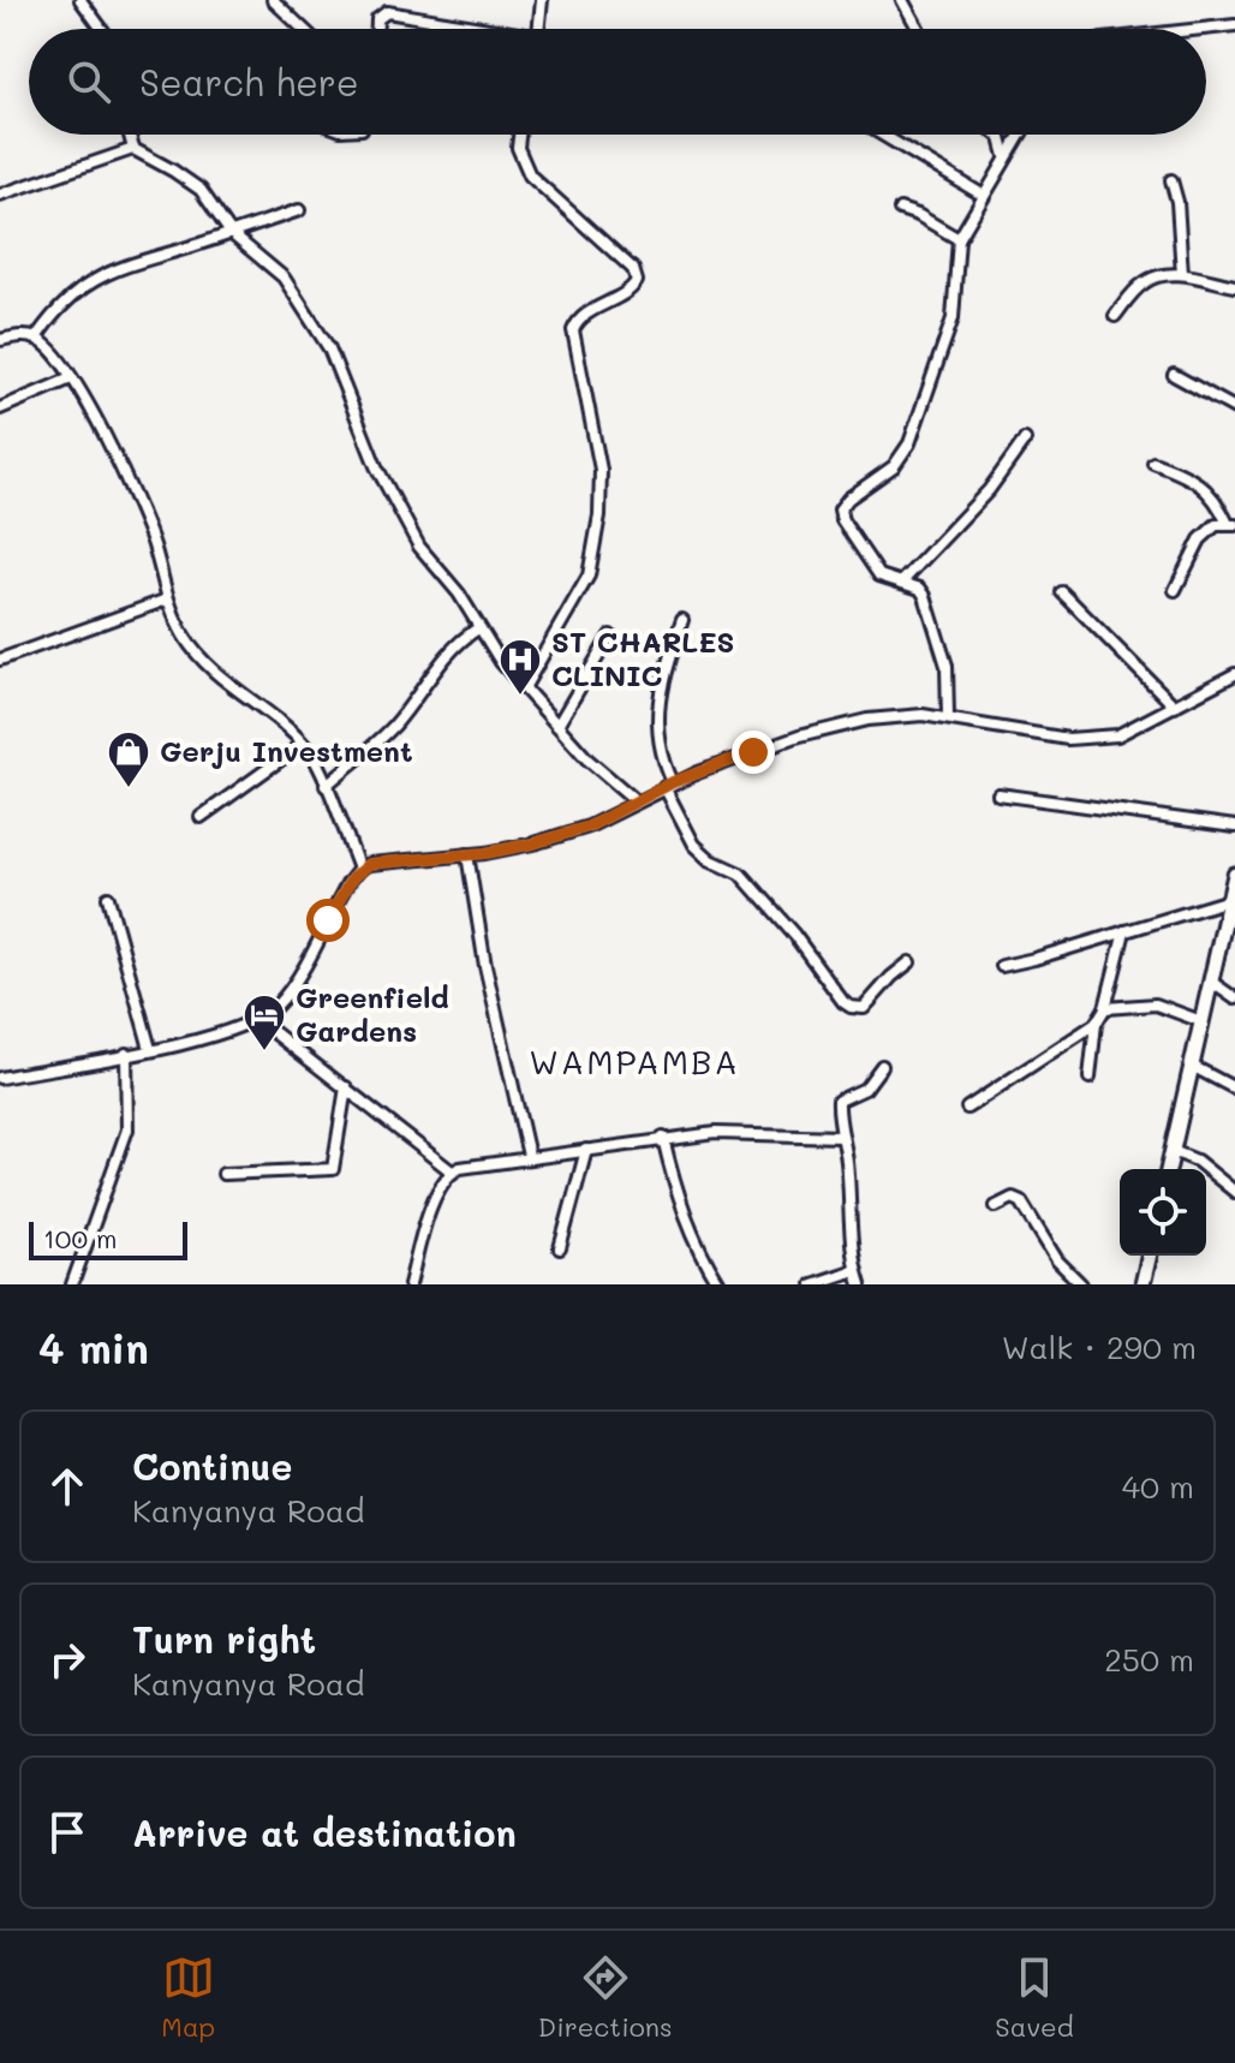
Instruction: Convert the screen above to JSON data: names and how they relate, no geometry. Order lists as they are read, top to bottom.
{
  "districts": ["WAMPAMBA"],
  "places": {
    "hospital": ["ST CHARLES CLINIC"],
    "shop": ["Gerju Investment"],
    "hotel": ["Greenfield Gardens"]
  },
  "scale_bar": "100 m",
  "page": {
    "search": "Search here",
    "scale": "100 m",
    "heading": ["4 min", "Walk · 290 m"],
    "list": [
      ["Continue", "Kanyanya Road", "40 m"],
      ["Turn right", "Kanyanya Road", "250 m"],
      "Arrive at destination"
    ],
    "nav": ["Map", "Directions", "Saved"]
  }
}
